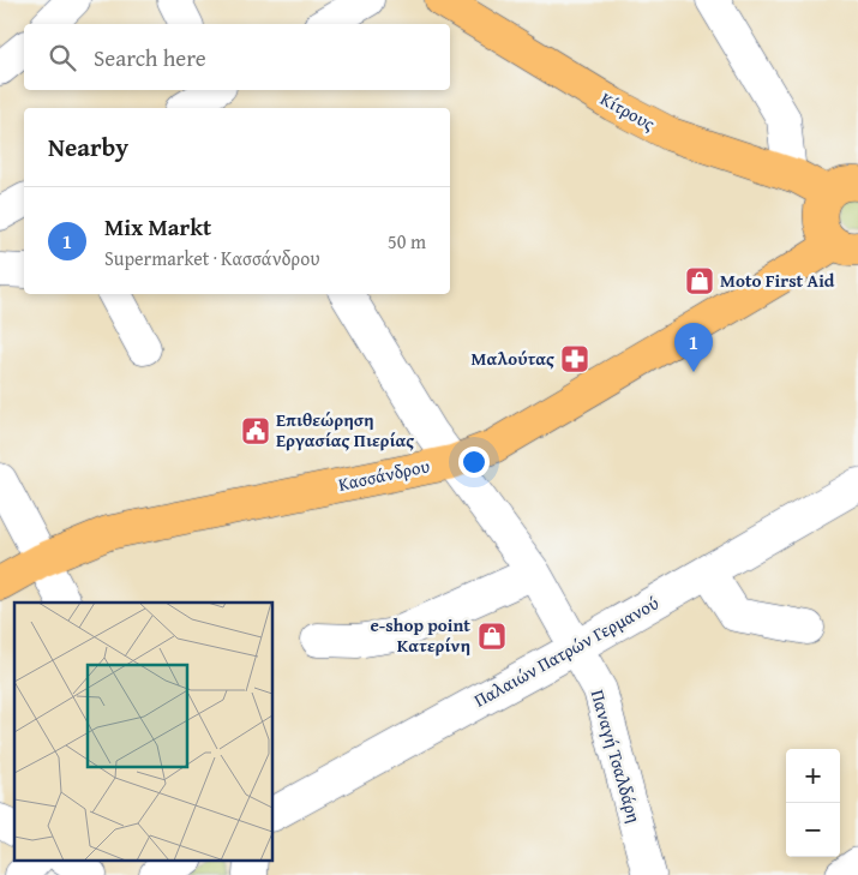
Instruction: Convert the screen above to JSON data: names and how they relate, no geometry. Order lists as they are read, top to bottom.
{
  "streets": {
    "main road": ["Κίτρους", "Κασσάνδρου"],
    "street": ["Παλαιών Πατρών Γερμανού", "Παναγή Τσαλδάρη"]
  },
  "crossings": [
    ["Κασσάνδρου", "Παναγή Τσαλδάρη"],
    ["Παλαιών Πατρών Γερμανού", "Παναγή Τσαλδάρη"]
  ],
  "places": {
    "shop": ["Moto First Aid", "e-shop point Κατερίνη"],
    "pharmacy": ["Μαλούτας"],
    "public building": ["Επιθεώρηση Εργασίας Πιερίας"]
  },
  "page": {
    "search": "Search here",
    "heading": "Nearby",
    "list": [
      {
        "mark": "1",
        "name": "Mix Markt",
        "note": "Supermarket · Κασσάνδρου",
        "value": "50 m"
      }
    ],
    "pins": "1",
    "map_buttons": ["+", "−"]
  }
}
